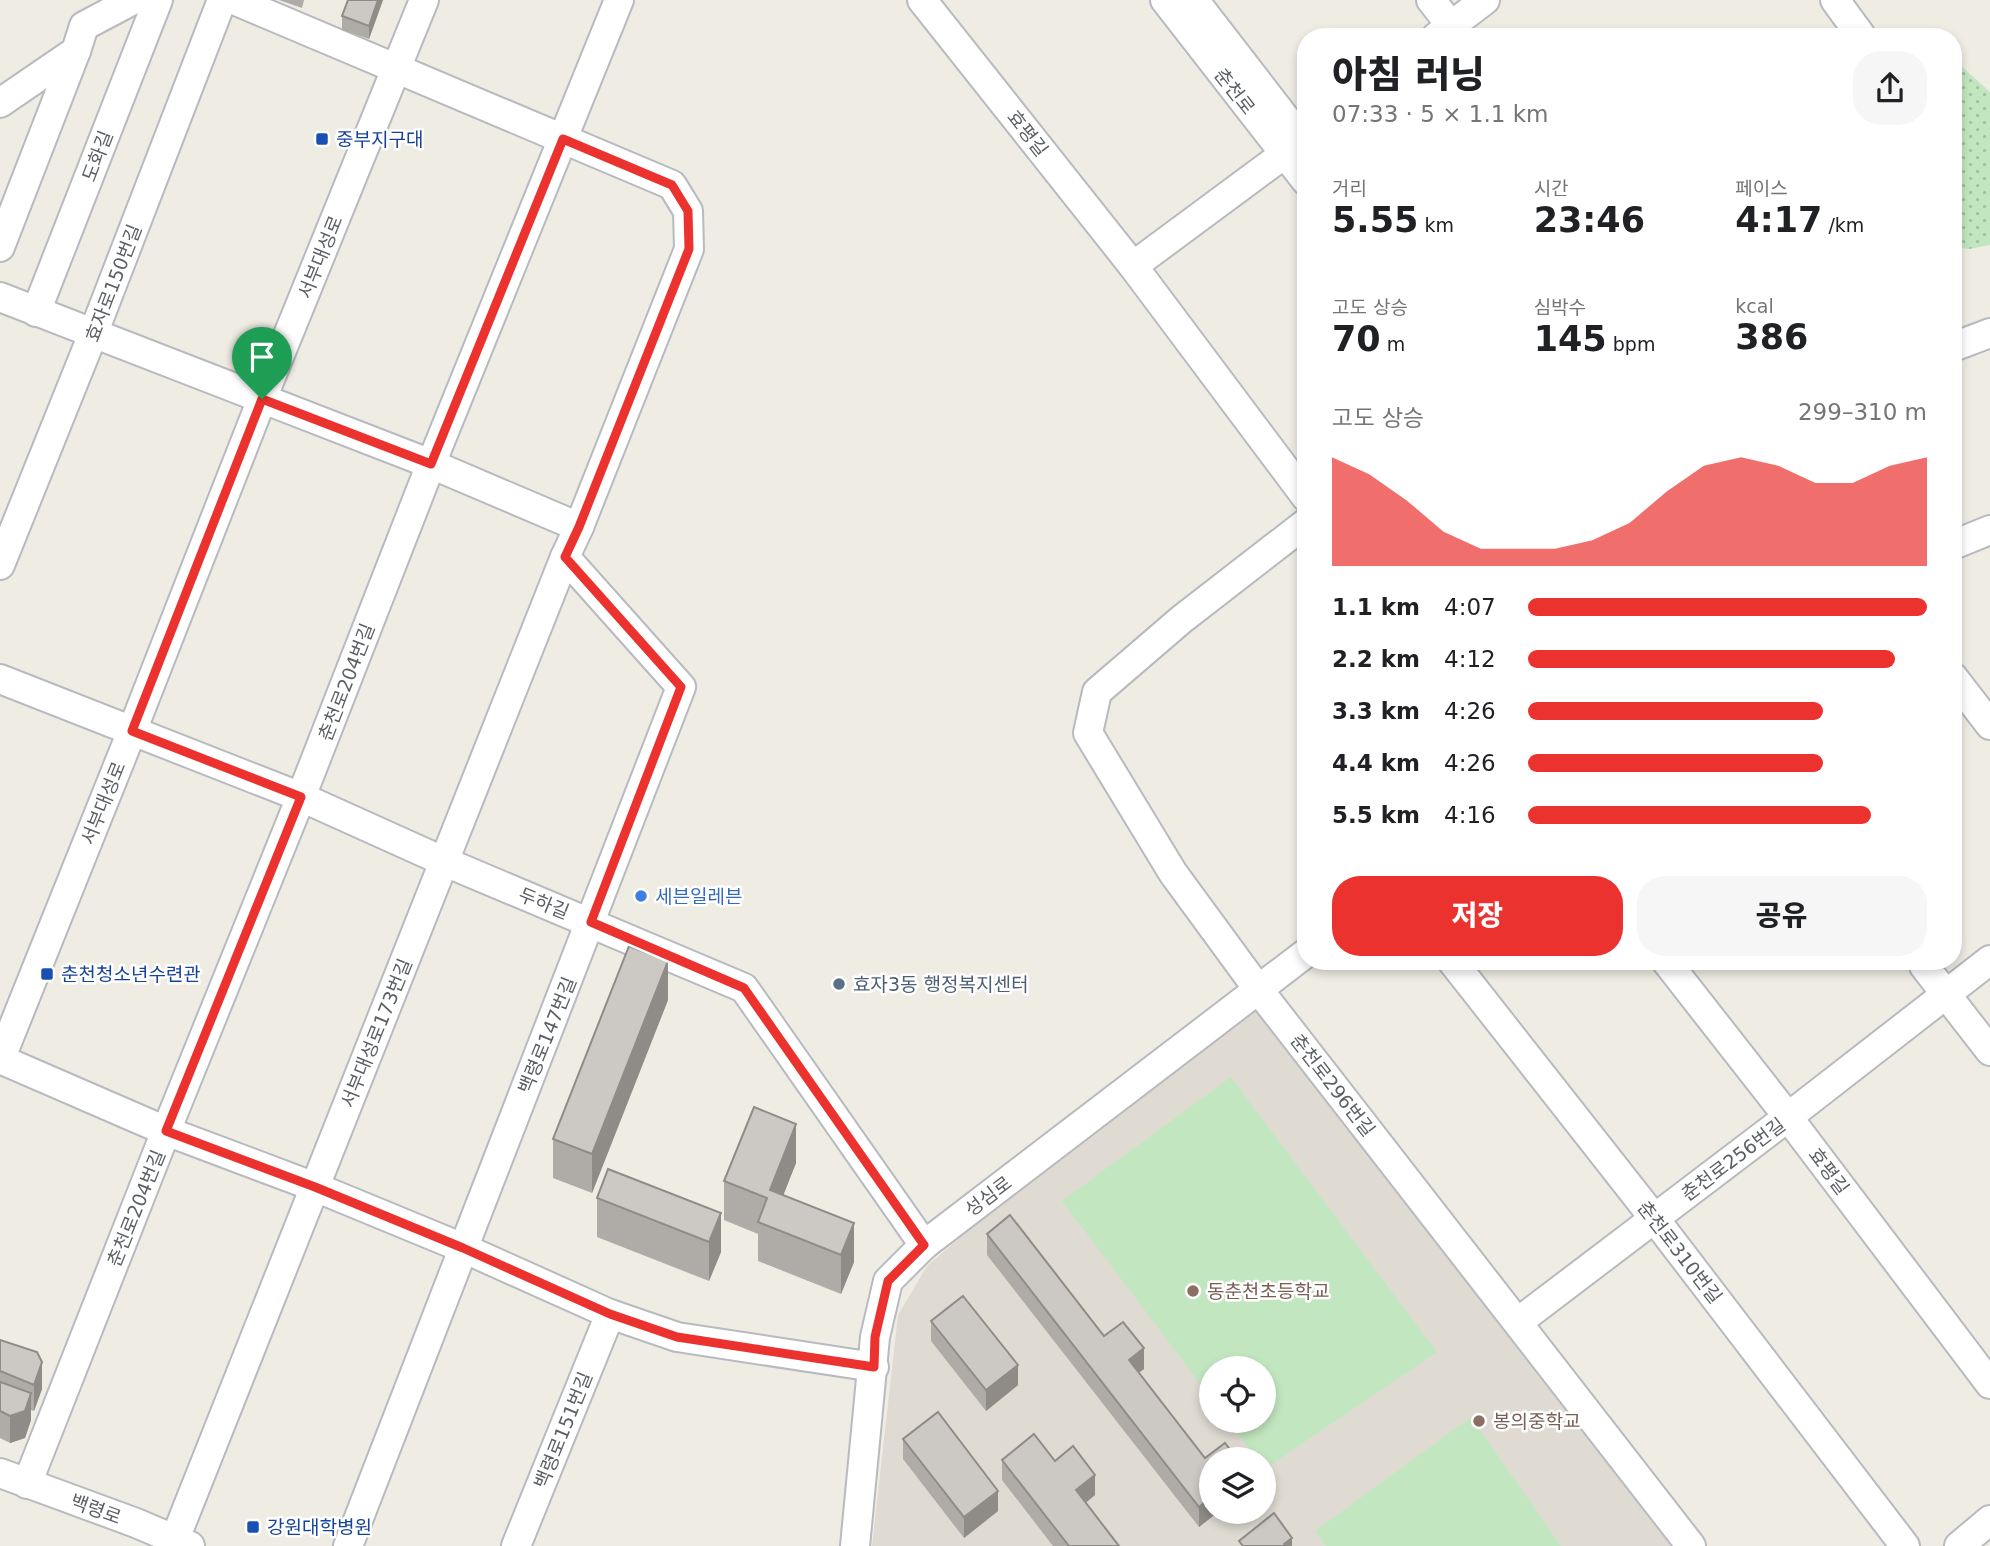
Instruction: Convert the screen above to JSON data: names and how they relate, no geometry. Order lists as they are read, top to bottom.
{
  "streets": {
    "street": [
      "춘천로",
      "효평길",
      "도화길",
      "서부대성로",
      "효자로150번길",
      "춘천로204번길",
      "두하길",
      "서부대성로173번길",
      "백령로147번길",
      "춘천로296번길",
      "춘천로256번길",
      "성심로",
      "춘천로310번길",
      "백령로151번길",
      "백령로"
    ]
  },
  "crossings": [
    ["효평길", "춘천로256번길"],
    ["서부대성로", "두하길"],
    ["서부대성로", "서부대성로173번길"],
    ["춘천로204번길", "두하길"],
    ["춘천로204번길", "서부대성로173번길"],
    ["춘천로204번길", "백령로"],
    ["두하길", "서부대성로173번길"],
    ["두하길", "백령로147번길"],
    ["두하길", "성심로"],
    ["서부대성로173번길", "백령로147번길"],
    ["서부대성로173번길", "백령로"],
    ["춘천로296번길", "춘천로256번길"],
    ["춘천로296번길", "성심로"],
    ["춘천로256번길", "춘천로310번길"]
  ],
  "places": {
    "transit": ["중부지구대", "춘천청소년수련관", "강원대학병원"],
    "other": [
      "세븐일레븐",
      "효자3동 행정복지센터",
      "동춘천초등학교",
      "봉의중학교"
    ]
  },
  "page": {
    "heading": ["아침 러닝", "07:33 · 5 × 1.1 km"],
    "stats": [
      ["거리", "5.55 km"],
      ["시간", "23:46"],
      ["페이스", "4:17 /km"],
      ["고도 상승", "70 m"],
      ["심박수", "145 bpm"],
      ["kcal", "386"]
    ],
    "chart": ["고도 상승", "299–310 m"],
    "list": [
      {
        "name": "1.1 km",
        "note": "4:07"
      },
      {
        "name": "2.2 km",
        "note": "4:12"
      },
      {
        "name": "3.3 km",
        "note": "4:26"
      },
      {
        "name": "4.4 km",
        "note": "4:26"
      },
      {
        "name": "5.5 km",
        "note": "4:16"
      }
    ],
    "buttons": ["저장", "공유"]
  }
}
